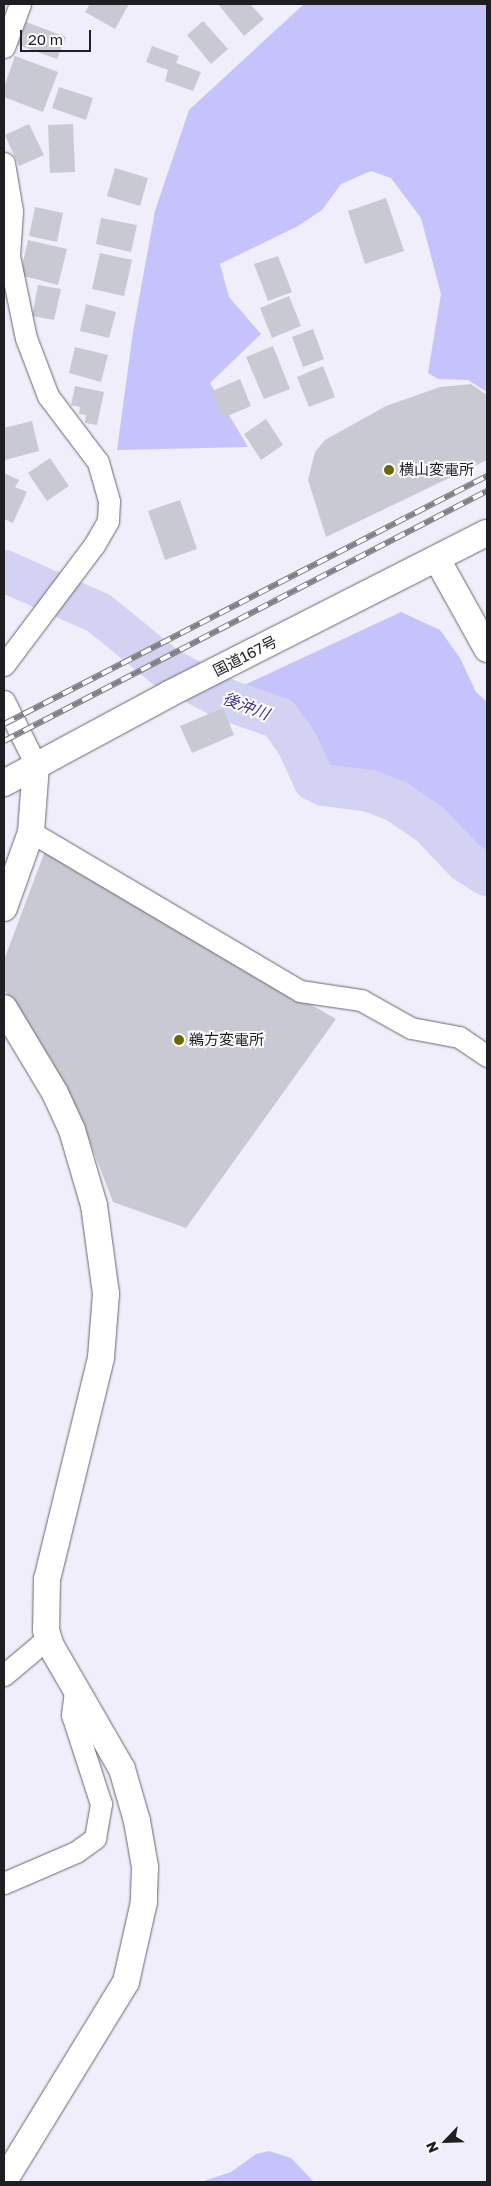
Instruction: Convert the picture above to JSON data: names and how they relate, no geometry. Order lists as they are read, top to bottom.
{
  "streets": {
    "street": ["国道167号"]
  },
  "water": ["後沖川"],
  "places": ["横山変電所", "鵜方変電所"],
  "scale_bar": "20 m",
  "north": "bottom left"
}
